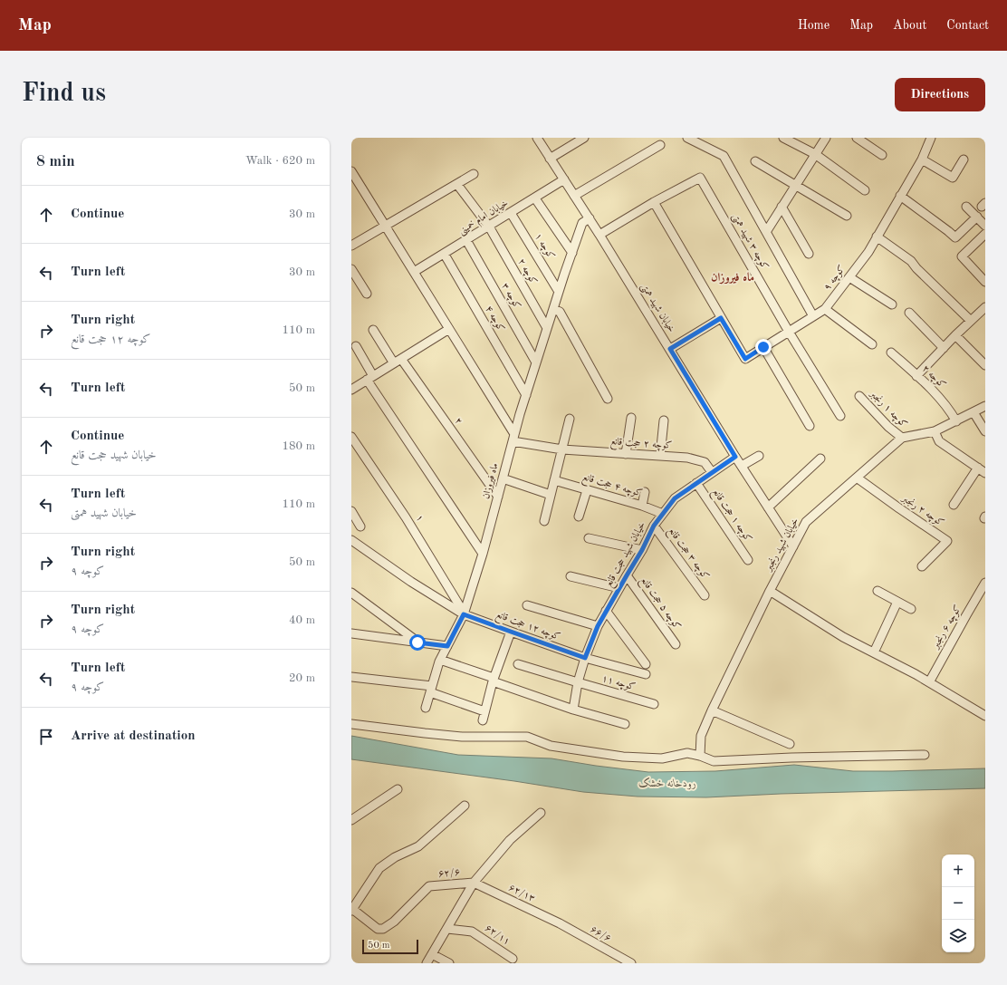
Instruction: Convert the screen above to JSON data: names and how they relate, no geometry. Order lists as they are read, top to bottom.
{
  "streets": {
    "street": [
      "خیابان امام خمینی",
      "کوچه ۳ شهید همتی",
      "کوچه ۱",
      "کوچه ۲",
      "کوچه ۹",
      "کوچه ۳",
      "خیابان شهید همتی",
      "کوچه ۴",
      "کوچه ۱ رنجبر",
      "۲",
      "کوچه ۲ حجت قانع",
      "ماه فیروزان",
      "کوچه ۴ حجت قانع",
      "کوچه ۲ رنجبر",
      "کوچه ۱ حجت قانع",
      "۱",
      "خیابان شهید رنجبر",
      "کوچه ۳ حجت قانع",
      "خیابان شهید حجت قانع",
      "کوچه ۵ حجت قانع",
      "کوچه ۱۲ حجت قانع",
      "کوچه ۶ رنجبر",
      "کوچه ۱۱",
      "۶۲/۶",
      "۶۲/۱۳",
      "۶۶/۶",
      "۶۲/۱۱"
    ]
  },
  "crossings": [
    ["خیابان امام خمینی", "کوچه ۱"],
    ["خیابان امام خمینی", "کوچه ۲"],
    ["خیابان امام خمینی", "کوچه ۳"],
    ["خیابان امام خمینی", "خیابان شهید همتی"],
    ["خیابان امام خمینی", "کوچه ۴"],
    ["کوچه ۳ شهید همتی", "کوچه ۹"],
    ["کوچه ۳ شهید همتی", "خیابان شهید همتی"],
    ["کوچه ۱", "ماه فیروزان"],
    ["کوچه ۲", "ماه فیروزان"],
    ["کوچه ۳", "ماه فیروزان"],
    ["خیابان شهید همتی", "ماه فیروزان"],
    ["خیابان شهید همتی", "خیابان شهید رنجبر"],
    ["خیابان شهید همتی", "خیابان شهید حجت قانع"],
    ["کوچه ۴", "ماه فیروزان"],
    ["کوچه ۱ رنجبر", "خیابان شهید رنجبر"],
    ["۲", "ماه فیروزان"],
    ["کوچه ۲ حجت قانع", "ماه فیروزان"],
    ["کوچه ۲ حجت قانع", "خیابان شهید حجت قانع"],
    ["ماه فیروزان", "۱"],
    ["ماه فیروزان", "کوچه ۱۲ حجت قانع"],
    ["کوچه ۴ حجت قانع", "خیابان شهید حجت قانع"],
    ["کوچه ۲ رنجبر", "خیابان شهید رنجبر"],
    ["کوچه ۱ حجت قانع", "خیابان شهید حجت قانع"],
    ["۱", "کوچه ۱۲ حجت قانع"],
    ["کوچه ۳ حجت قانع", "خیابان شهید حجت قانع"],
    ["خیابان شهید حجت قانع", "کوچه ۵ حجت قانع"],
    ["خیابان شهید حجت قانع", "کوچه ۱۲ حجت قانع"],
    ["خیابان شهید حجت قانع", "کوچه ۱۱"],
    ["۶۲/۶", "۶۲/۱۳"],
    ["۶۲/۱۳", "۶۶/۶"]
  ],
  "districts": ["ماه فیروزان"],
  "water": ["رودخانه خشک"],
  "scale_bar": "50 m",
  "page": {
    "header": "Map",
    "nav": [
      "Home",
      "Map",
      "About",
      "Contact"
    ],
    "buttons": "Directions",
    "title": "Find us",
    "heading": ["8 min", "Walk · 620 m"],
    "list": [
      ["Continue", "30 m"],
      ["Turn left", "30 m"],
      ["Turn right", "کوچه ۱۲ حجت قانع", "110 m"],
      ["Turn left", "50 m"],
      ["Continue", "خیابان شهید حجت قانع", "180 m"],
      ["Turn left", "خیابان شهید همتی", "110 m"],
      ["Turn right", "کوچه ۹", "50 m"],
      ["Turn right", "کوچه ۹", "40 m"],
      ["Turn left", "کوچه ۹", "20 m"],
      "Arrive at destination"
    ],
    "map_buttons": ["+", "−"],
    "scale": "50 m"
  }
}
